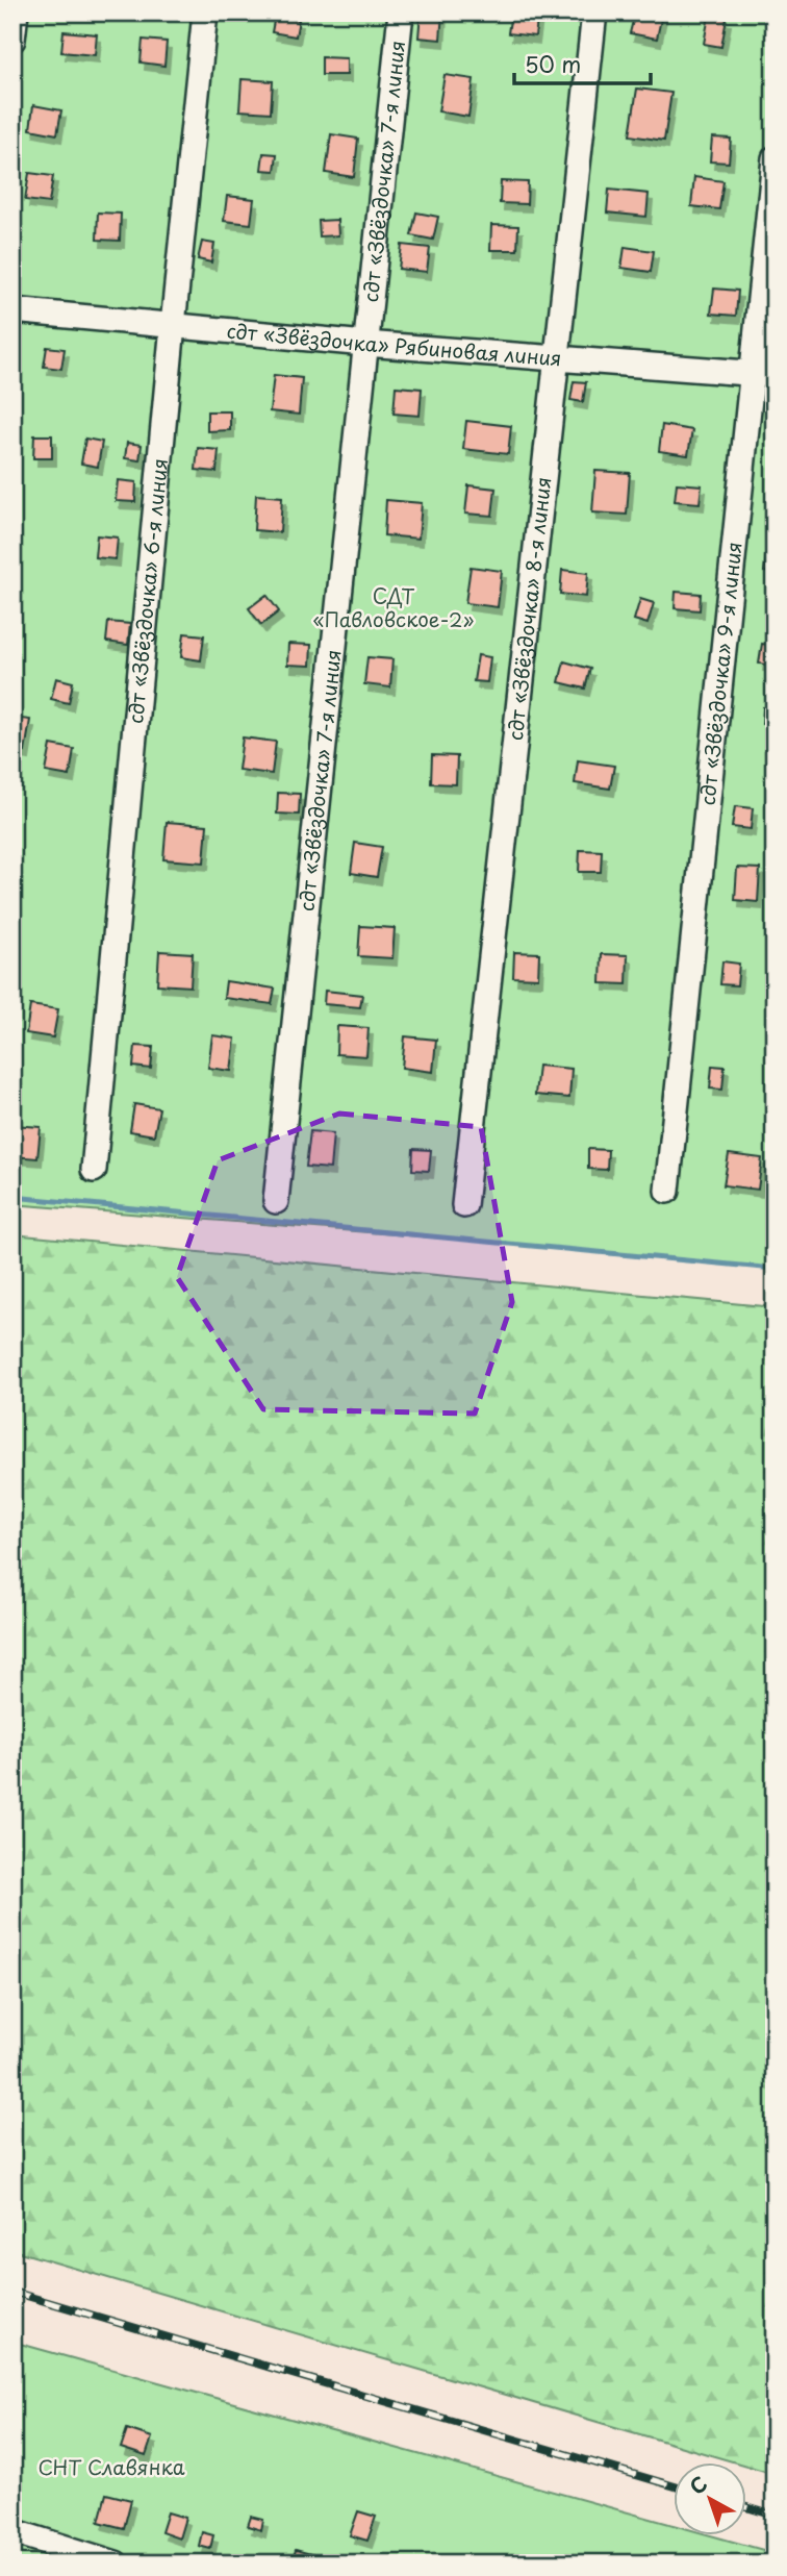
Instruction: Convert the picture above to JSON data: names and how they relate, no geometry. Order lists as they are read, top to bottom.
{
  "streets": {
    "street": [
      "сдт «Звёздочка» 7-я линия",
      "сдт «Звёздочка» Рябиновая линия",
      "сдт «Звёздочка» 6-я линия",
      "сдт «Звёздочка» 8-я линия",
      "сдт «Звёздочка» 9-я линия"
    ]
  },
  "crossings": [
    ["сдт «Звёздочка» 7-я линия", "сдт «Звёздочка» Рябиновая линия"],
    ["сдт «Звёздочка» Рябиновая линия", "сдт «Звёздочка» 6-я линия"],
    ["сдт «Звёздочка» Рябиновая линия", "сдт «Звёздочка» 8-я линия"],
    ["сдт «Звёздочка» Рябиновая линия", "сдт «Звёздочка» 9-я линия"]
  ],
  "parks": ["СДТ «Павловское-2»", "СНТ Славянка"],
  "scale_bar": "50 m",
  "north": "top left"
}
